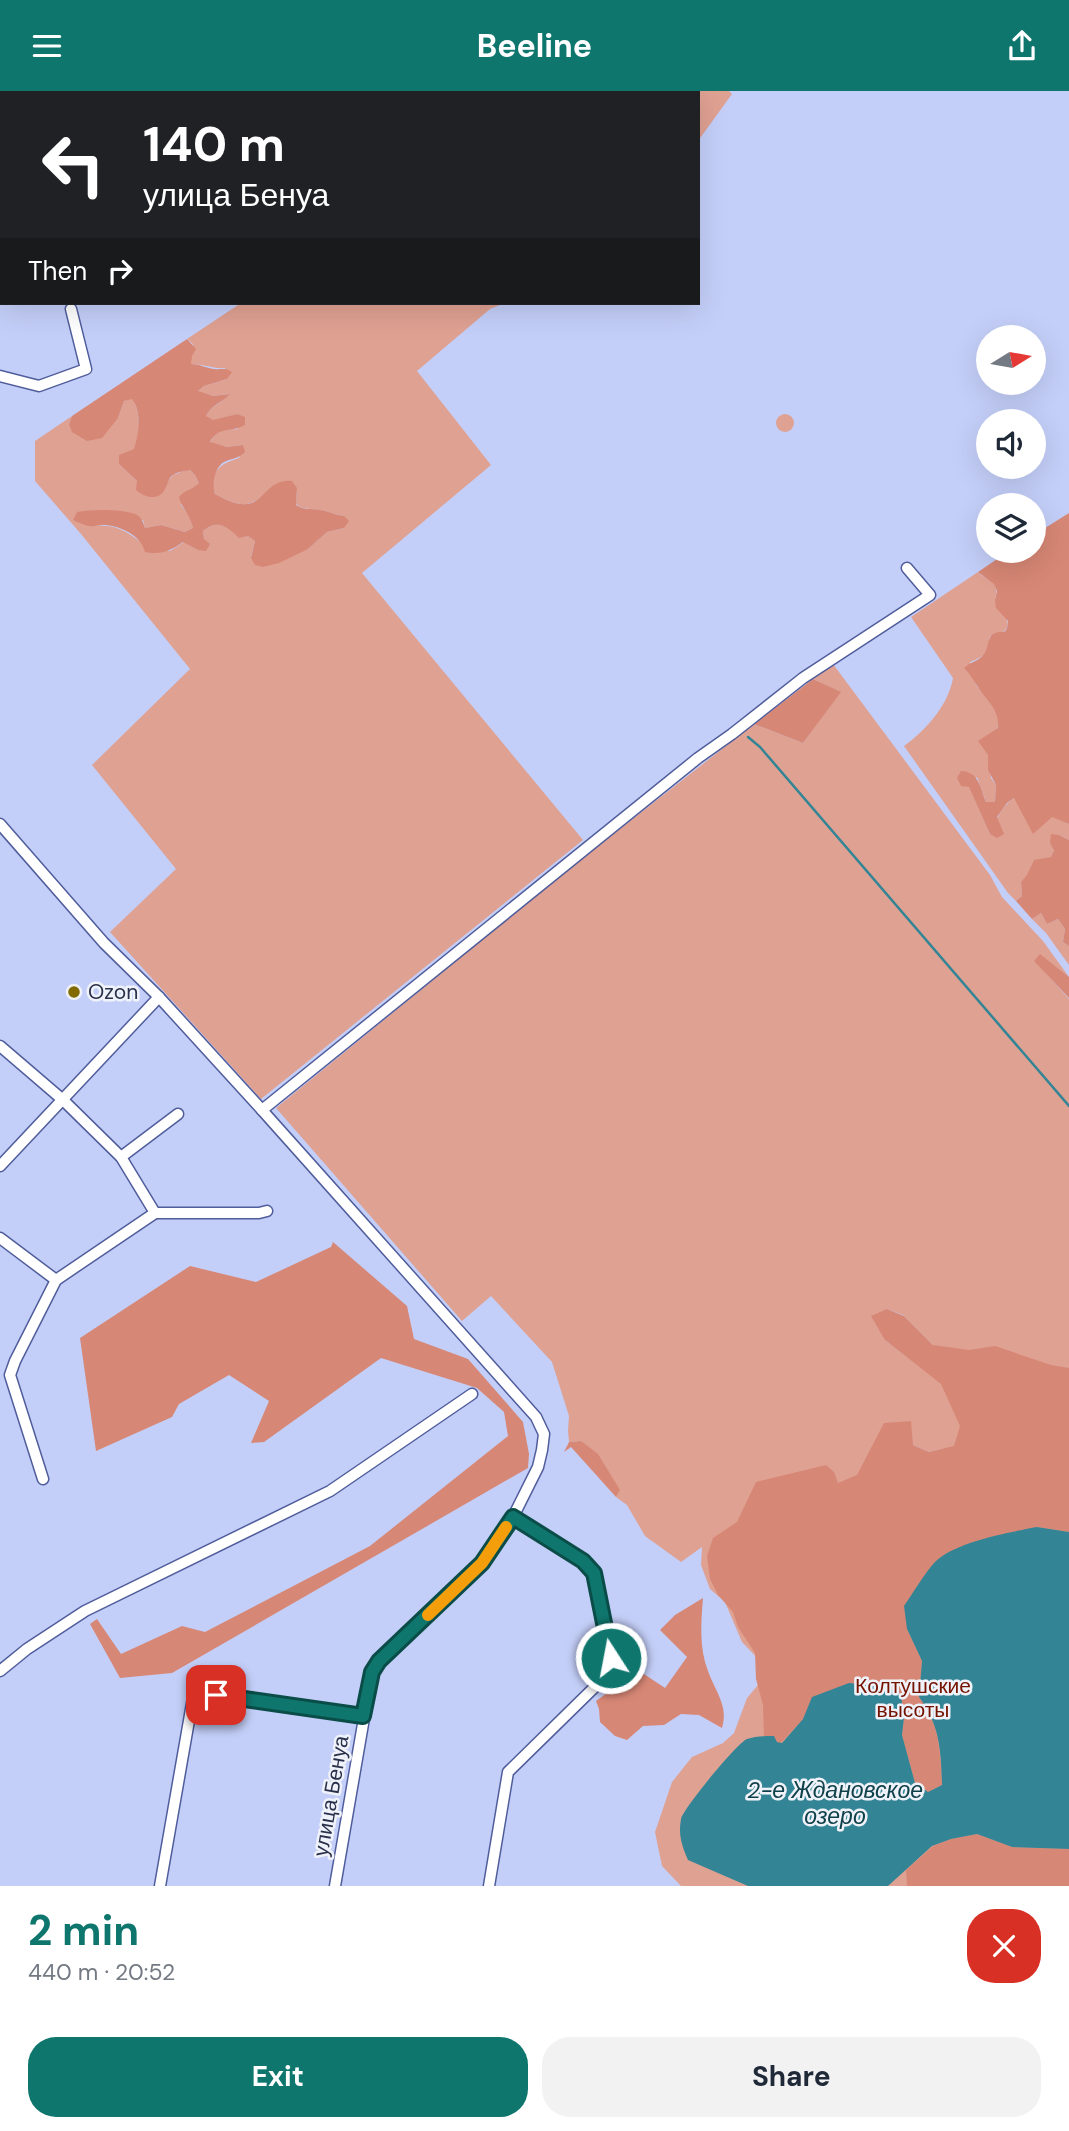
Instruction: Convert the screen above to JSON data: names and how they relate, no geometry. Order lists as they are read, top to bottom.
{
  "streets": {
    "street": ["улица Бенуа"]
  },
  "water": ["2-е Ждановское озеро"],
  "parks": ["Колтушские высоты"],
  "places": ["Ozon"],
  "north": "right",
  "page": {
    "header": "Beeline",
    "turn": ["140 m", "улица Бенуа"],
    "then": "Then",
    "heading": ["2 min", "440 m · 20:52"],
    "buttons": ["Exit", "Share"]
  }
}
